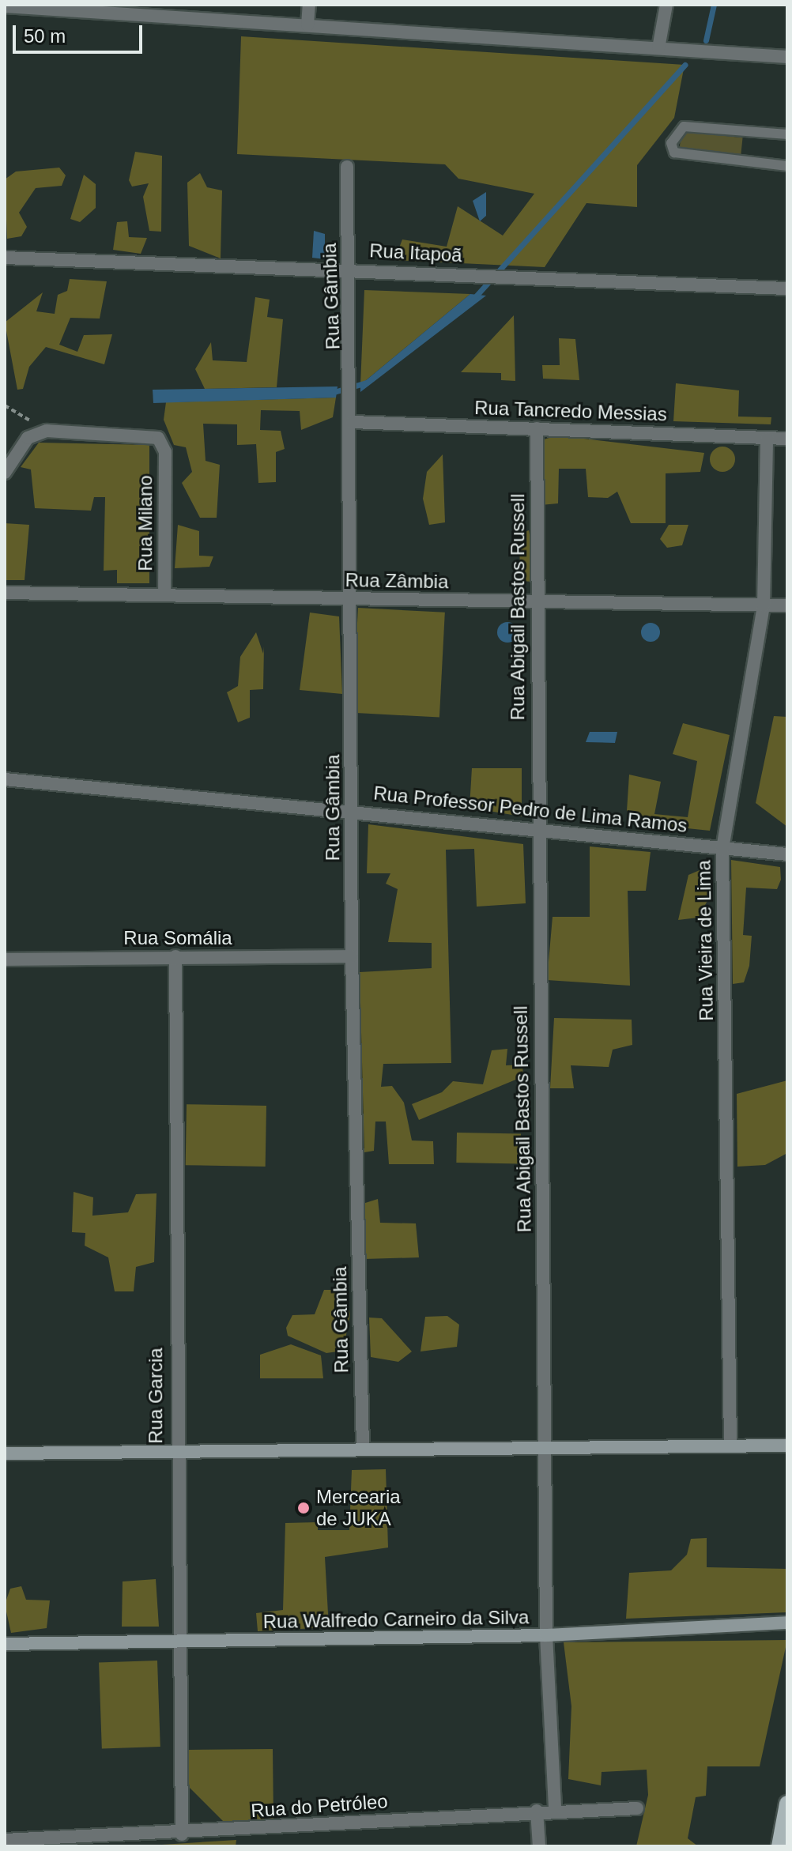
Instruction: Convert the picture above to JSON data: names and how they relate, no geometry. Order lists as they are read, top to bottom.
{
  "streets": {
    "main road": ["Rua Walfredo Carneiro da Silva"],
    "street": [
      "Rua Itapoã",
      "Rua Gâmbia",
      "Rua Tancredo Messias",
      "Rua Milano",
      "Rua Zâmbia",
      "Rua Abigail Bastos Russell",
      "Rua Professor Pedro de Lima Ramos",
      "Rua Somália",
      "Rua Vieira de Lima",
      "Rua Garcia",
      "Rua do Petróleo"
    ]
  },
  "crossings": [
    ["Rua Itapoã", "Rua Gâmbia"],
    ["Rua Gâmbia", "Rua Tancredo Messias"],
    ["Rua Gâmbia", "Rua Zâmbia"],
    ["Rua Gâmbia", "Rua Professor Pedro de Lima Ramos"],
    ["Rua Gâmbia", "Rua Somália"],
    ["Rua Tancredo Messias", "Rua Abigail Bastos Russell"],
    ["Rua Tancredo Messias", "Rua Vieira de Lima"],
    ["Rua Milano", "Rua Zâmbia"],
    ["Rua Zâmbia", "Rua Abigail Bastos Russell"],
    ["Rua Zâmbia", "Rua Vieira de Lima"],
    ["Rua Abigail Bastos Russell", "Rua Professor Pedro de Lima Ramos"],
    ["Rua Abigail Bastos Russell", "Rua Walfredo Carneiro da Silva"],
    ["Rua Abigail Bastos Russell", "Rua do Petróleo"],
    ["Rua Professor Pedro de Lima Ramos", "Rua Vieira de Lima"],
    ["Rua Somália", "Rua Garcia"],
    ["Rua Garcia", "Rua Walfredo Carneiro da Silva"],
    ["Rua Garcia", "Rua do Petróleo"]
  ],
  "places": ["Mercearia de JUKA"],
  "scale_bar": "50 m"
}
